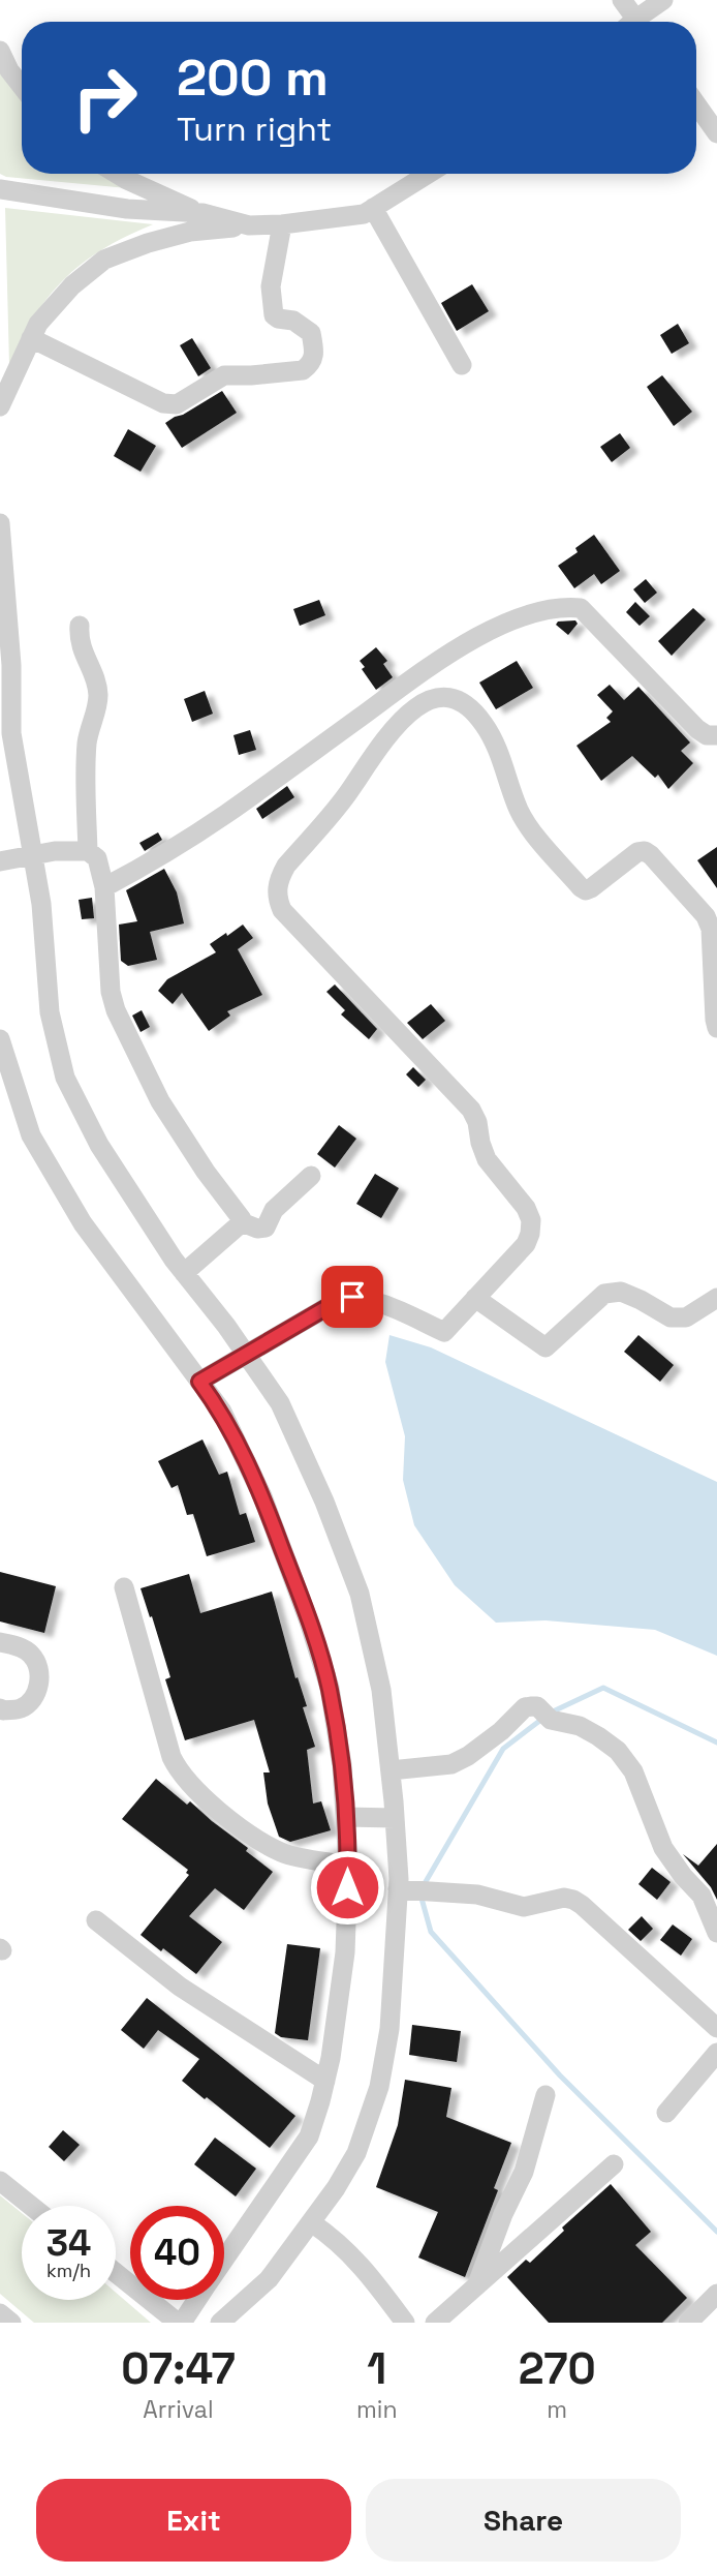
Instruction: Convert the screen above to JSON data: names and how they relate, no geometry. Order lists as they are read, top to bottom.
{
  "page": {
    "turn": ["200 m", "Turn right"],
    "speed": "34 km/h",
    "limit": "40",
    "eta": [
      "07:47",
      "Arrival",
      "1",
      "min",
      "270",
      "m"
    ],
    "buttons": ["Exit", "Share"]
  }
}
